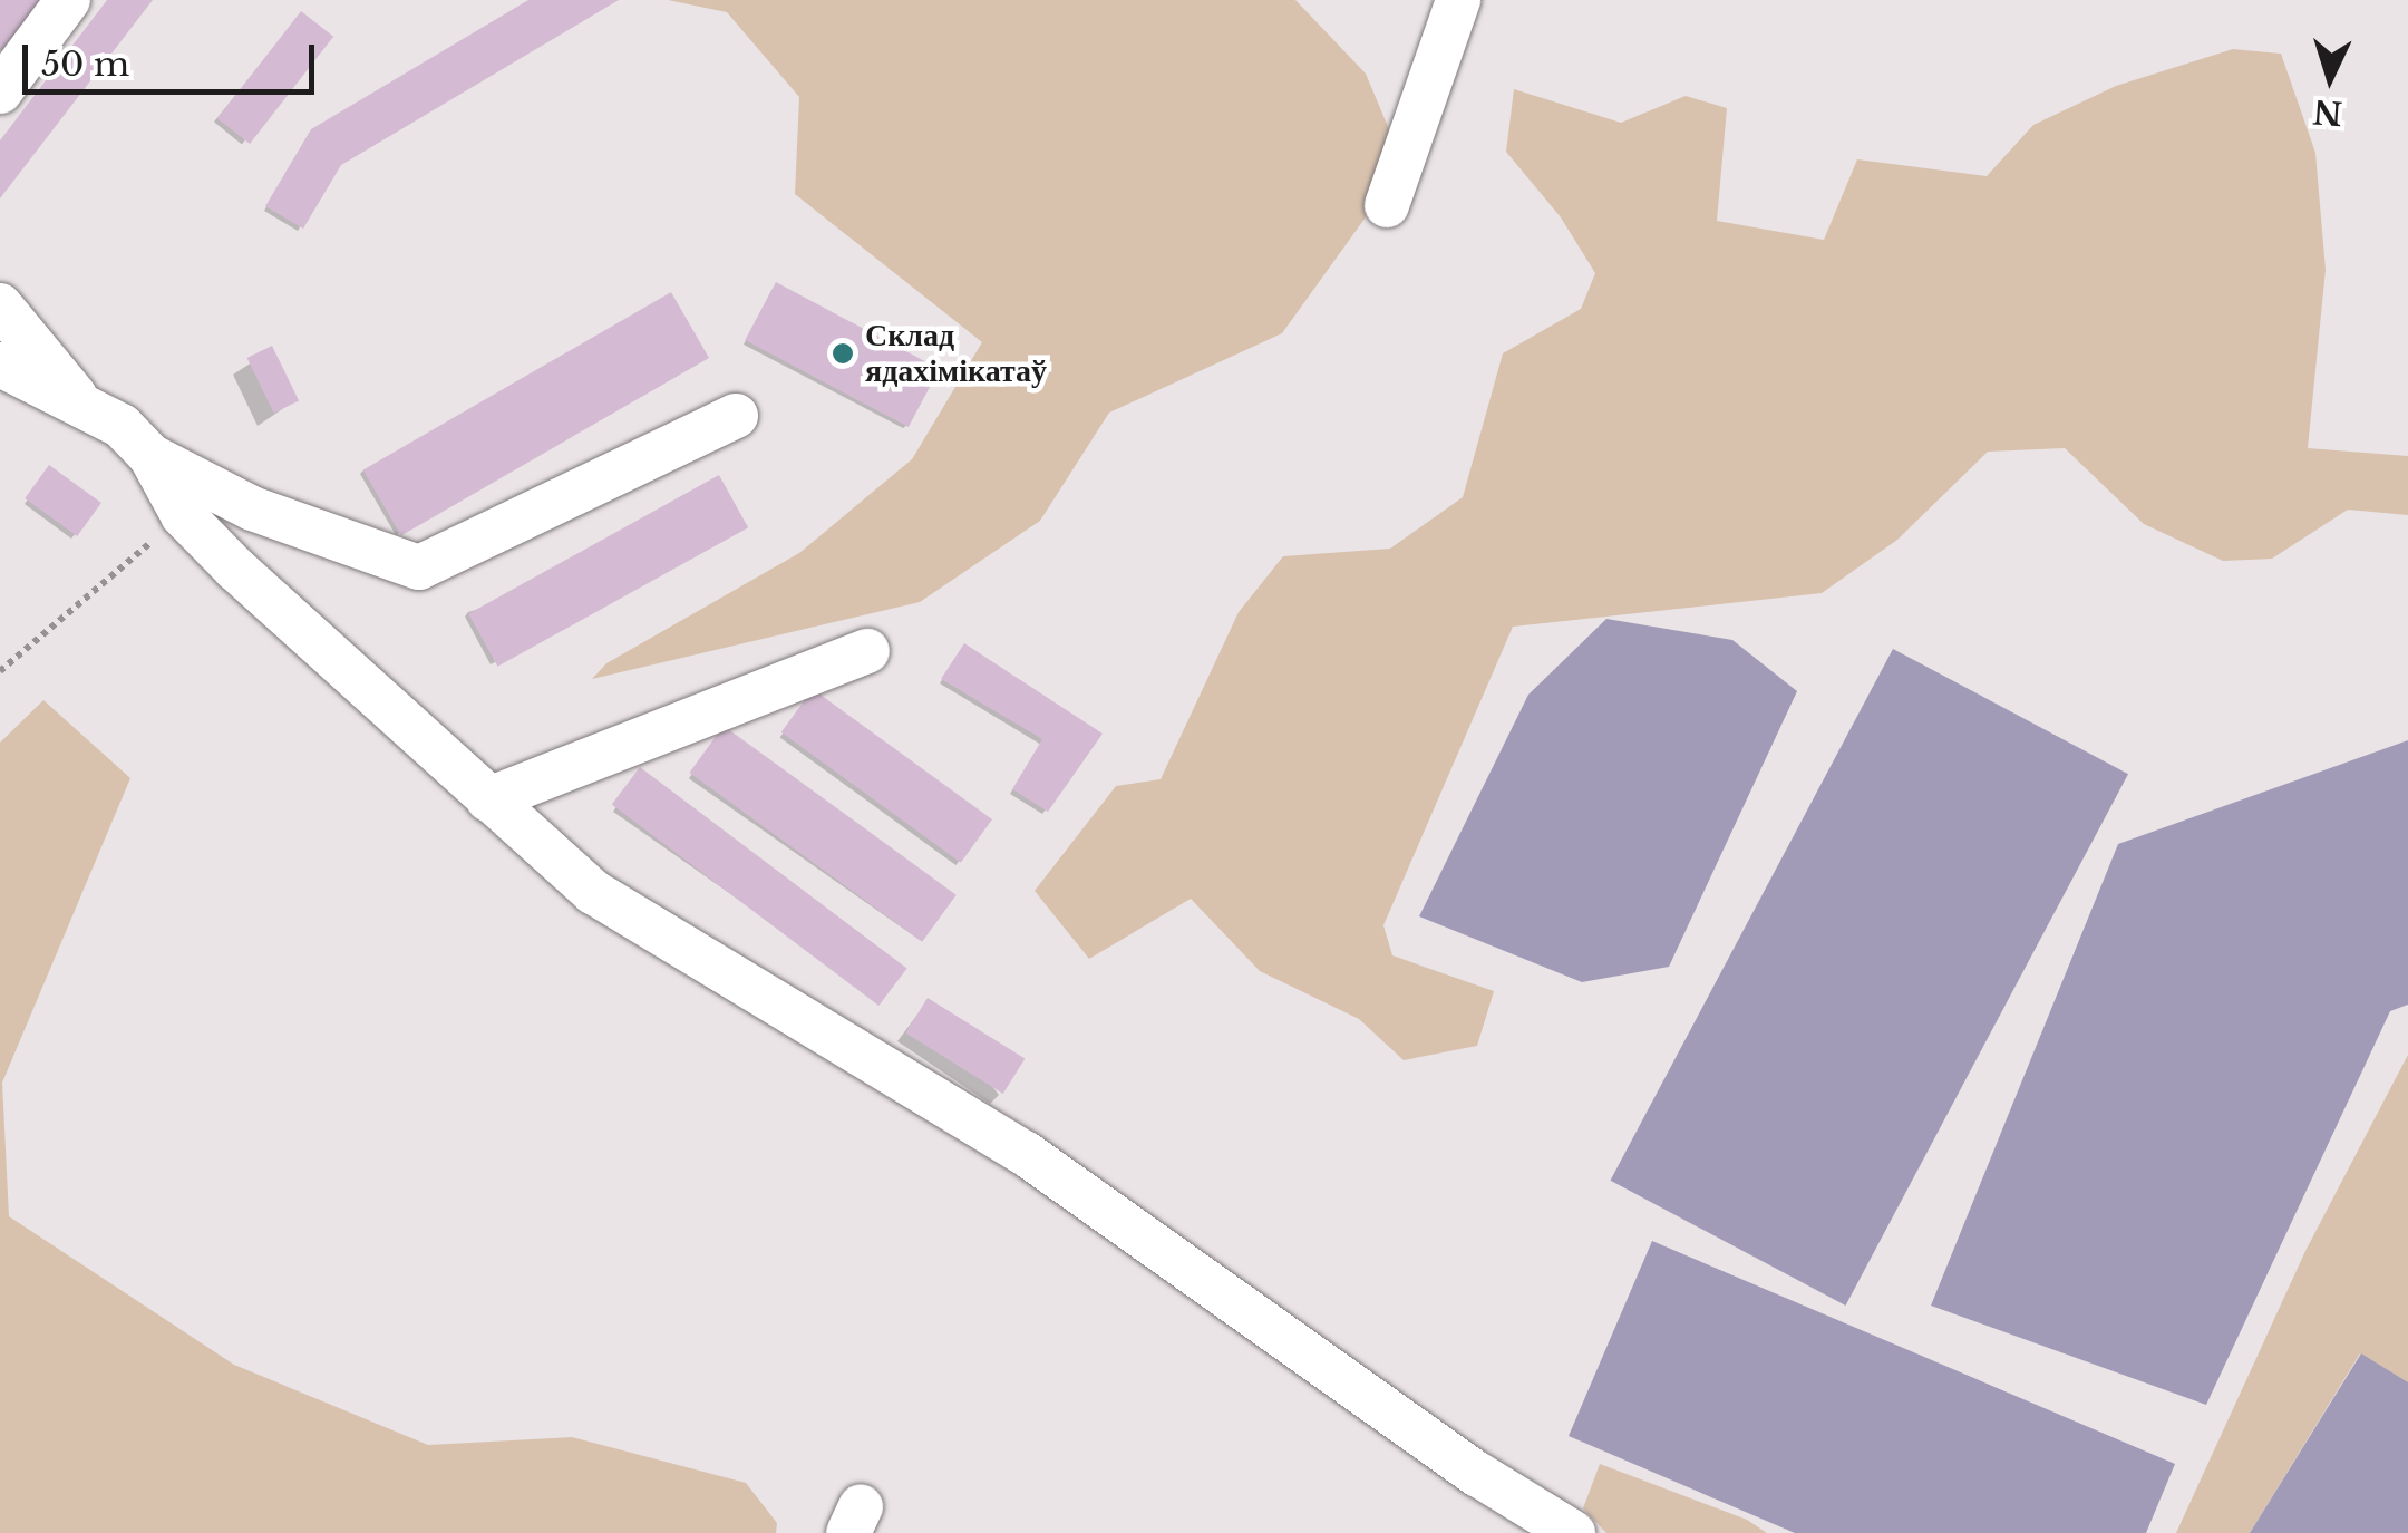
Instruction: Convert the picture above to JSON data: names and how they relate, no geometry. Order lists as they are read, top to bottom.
{
  "places": ["Склад ядахімікатаў"],
  "scale_bar": "50 m",
  "north": "bottom"
}
